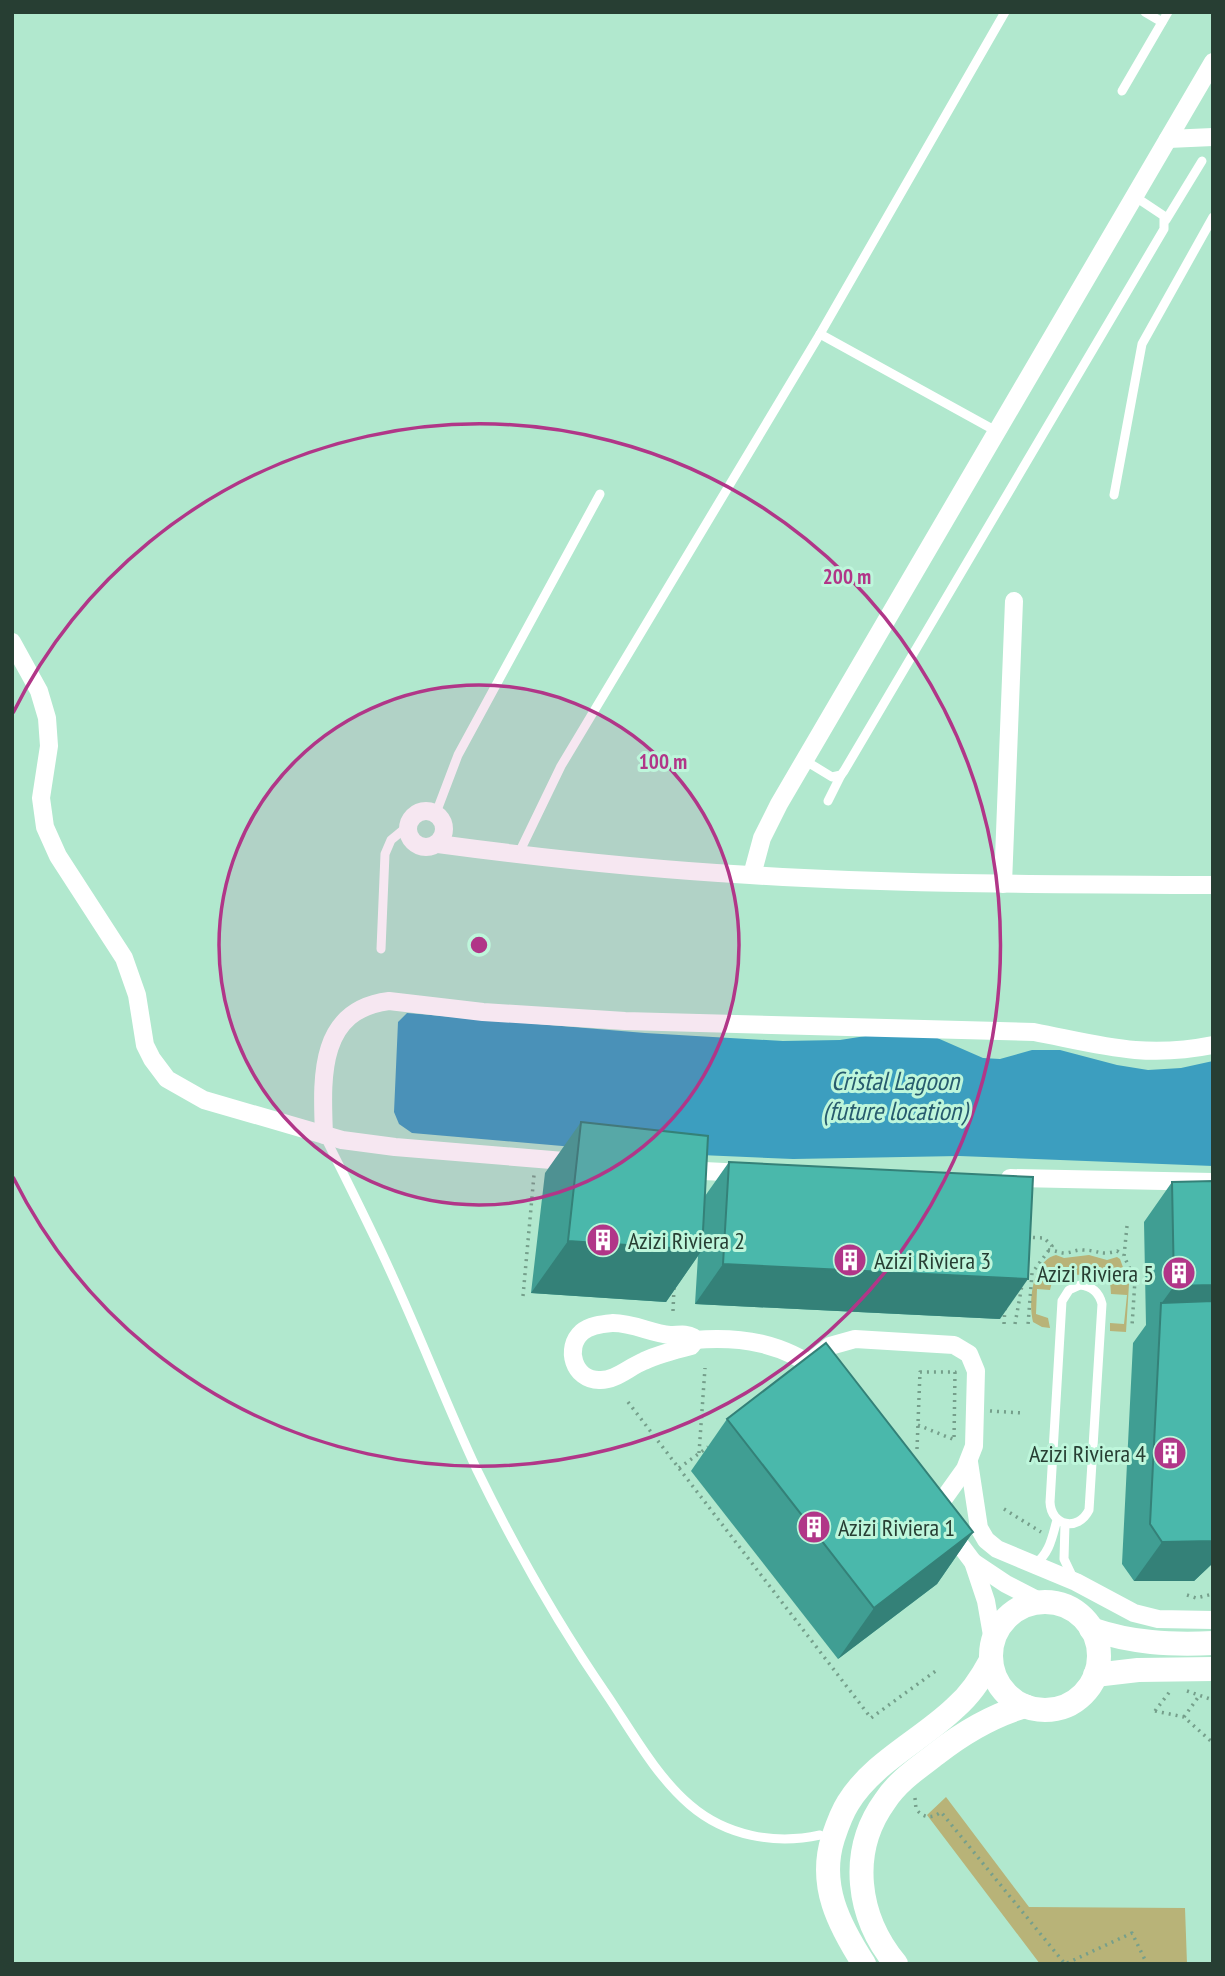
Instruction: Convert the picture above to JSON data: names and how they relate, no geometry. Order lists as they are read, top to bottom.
{
  "water": ["Cristal Lagoon (future location)"],
  "places": {
    "building": [
      "Azizi Riviera 2",
      "Azizi Riviera 3",
      "Azizi Riviera 5",
      "Azizi Riviera 4",
      "Azizi Riviera 1"
    ]
  },
  "rings": ["200 m", "100 m"]
}
